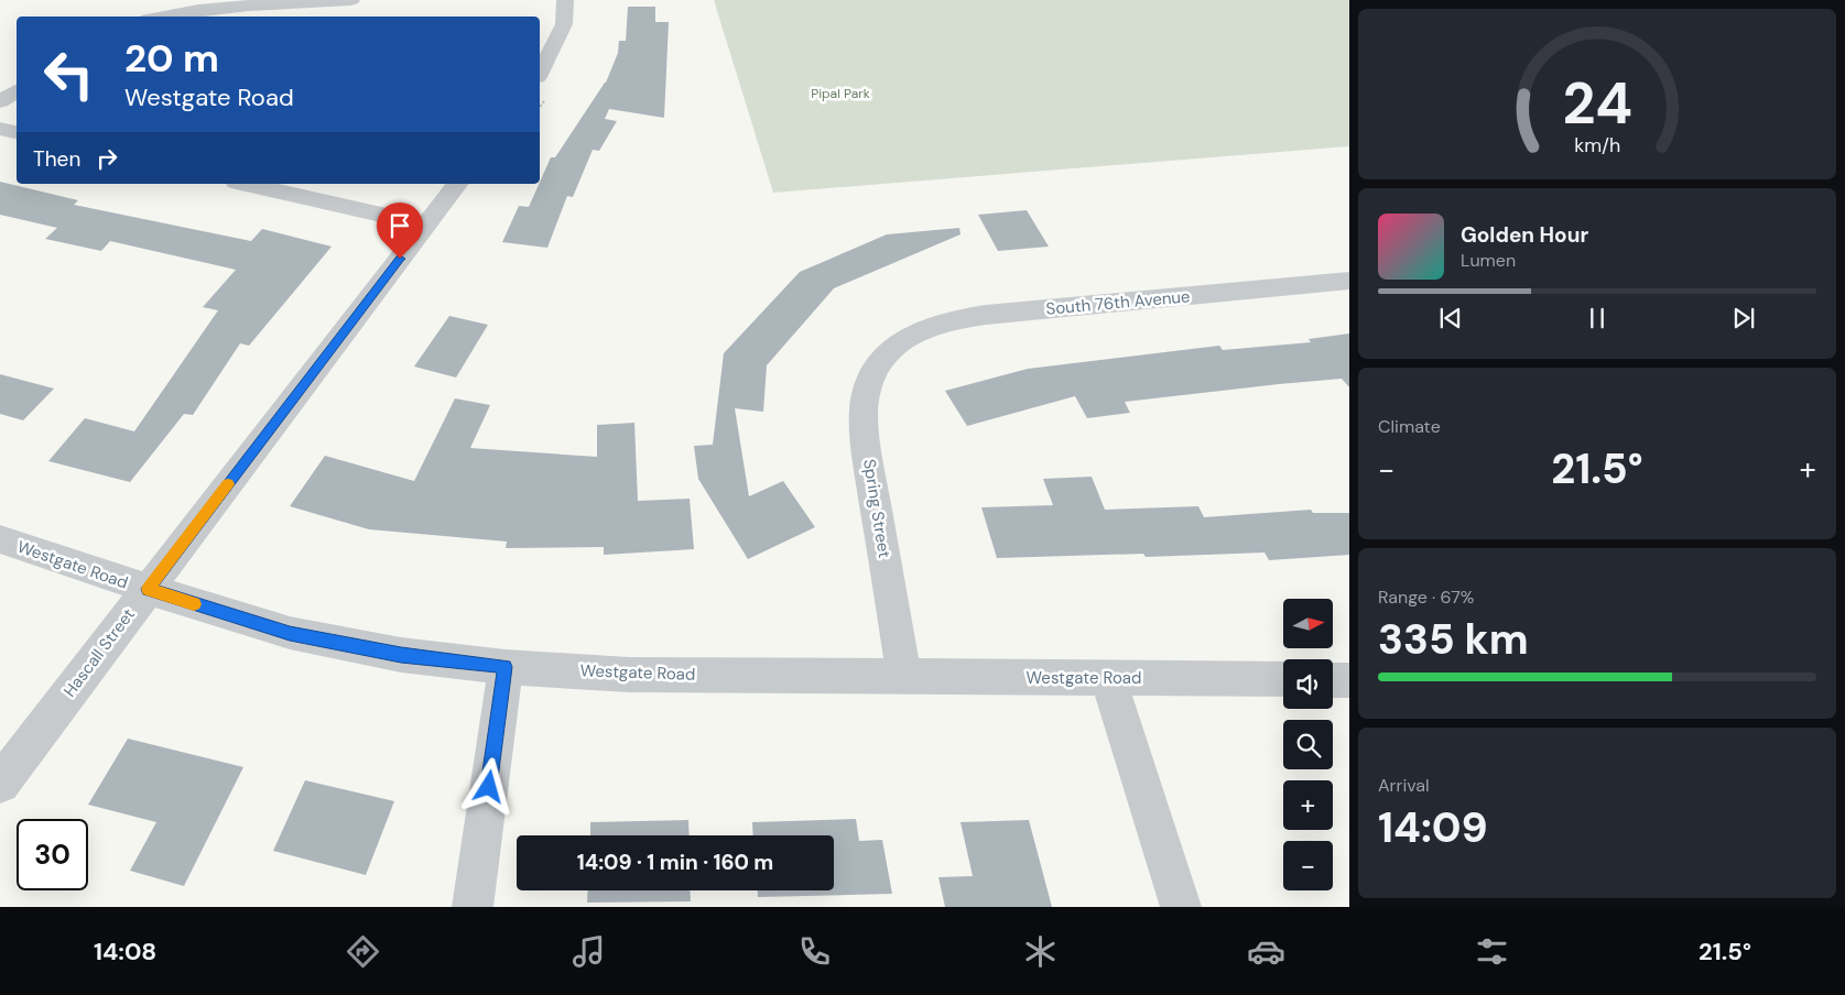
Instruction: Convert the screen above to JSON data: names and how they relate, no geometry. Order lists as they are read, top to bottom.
{
  "streets": {
    "street": [
      "South 76th Avenue",
      "Spring Street",
      "Westgate Road",
      "Hascall Street"
    ]
  },
  "crossings": [
    ["South 76th Avenue", "Spring Street"],
    ["Spring Street", "Westgate Road"],
    ["Westgate Road", "Hascall Street"]
  ],
  "parks": ["Pipal Park"],
  "north": "right",
  "page": {
    "turn": ["20 m", "Westgate Road"],
    "then": "Then",
    "song": ["Golden Hour", "Lumen"],
    "tile": [
      "Climate",
      ["Range · 67%", "335 km"],
      ["Arrival", "14:09"]
    ],
    "heat": ["−", "21.5°", "+"],
    "map_buttons": ["+", "−"],
    "limit": "30",
    "trip": "14:09 · 1 min · 160 m",
    "tabs": ["14:08", "21.5°"],
    "gauge": ["24", "km/h"]
  }
}
